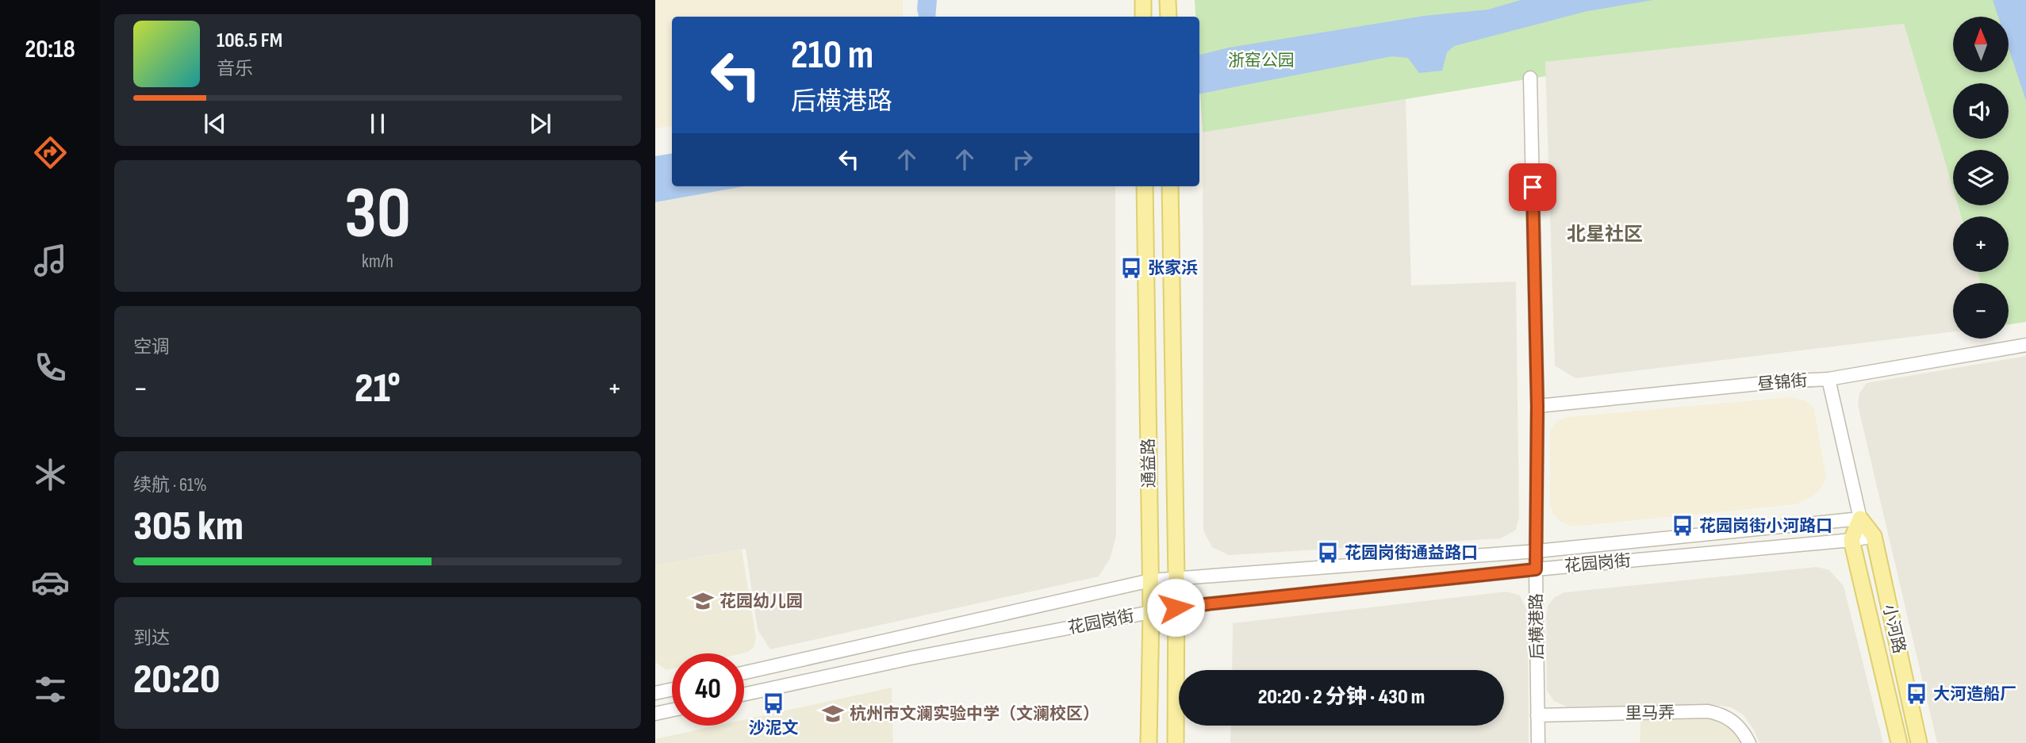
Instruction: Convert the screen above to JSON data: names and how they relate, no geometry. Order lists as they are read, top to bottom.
{
  "streets": {
    "main road": ["通益路", "小河路"],
    "street": [
      "昼锦街",
      "花园岗街",
      "后横港路",
      "里马弄"
    ]
  },
  "crossings": [
    ["昼锦街", "后横港路"],
    ["昼锦街", "小河路"],
    ["通益路", "花园岗街"],
    ["花园岗街", "后横港路"],
    ["花园岗街", "小河路"],
    ["后横港路", "里马弄"]
  ],
  "districts": ["北星社区"],
  "parks": ["浙窑公园"],
  "places": {
    "bus stop": [
      "张家浜",
      "花园岗街小河路口",
      "花园岗街通益路口",
      "大河造船厂",
      "沙泥文"
    ],
    "school or university": ["花园幼儿园", "杭州市文澜实验中学（文澜校区）"]
  },
  "north": "top",
  "page": {
    "tabs": "20:18",
    "map_buttons": ["+", "−"],
    "turn": ["210 m", "后横港路"],
    "song": ["106.5 FM", "音乐"],
    "tile": [
      ["30", "km/h"],
      "空调",
      ["续航 · 61%", "305 km"],
      ["到达", "20:20"]
    ],
    "heat": ["−", "21°", "+"],
    "limit": "40",
    "trip": "20:20 · 2 分钟 · 430 m"
  }
}
